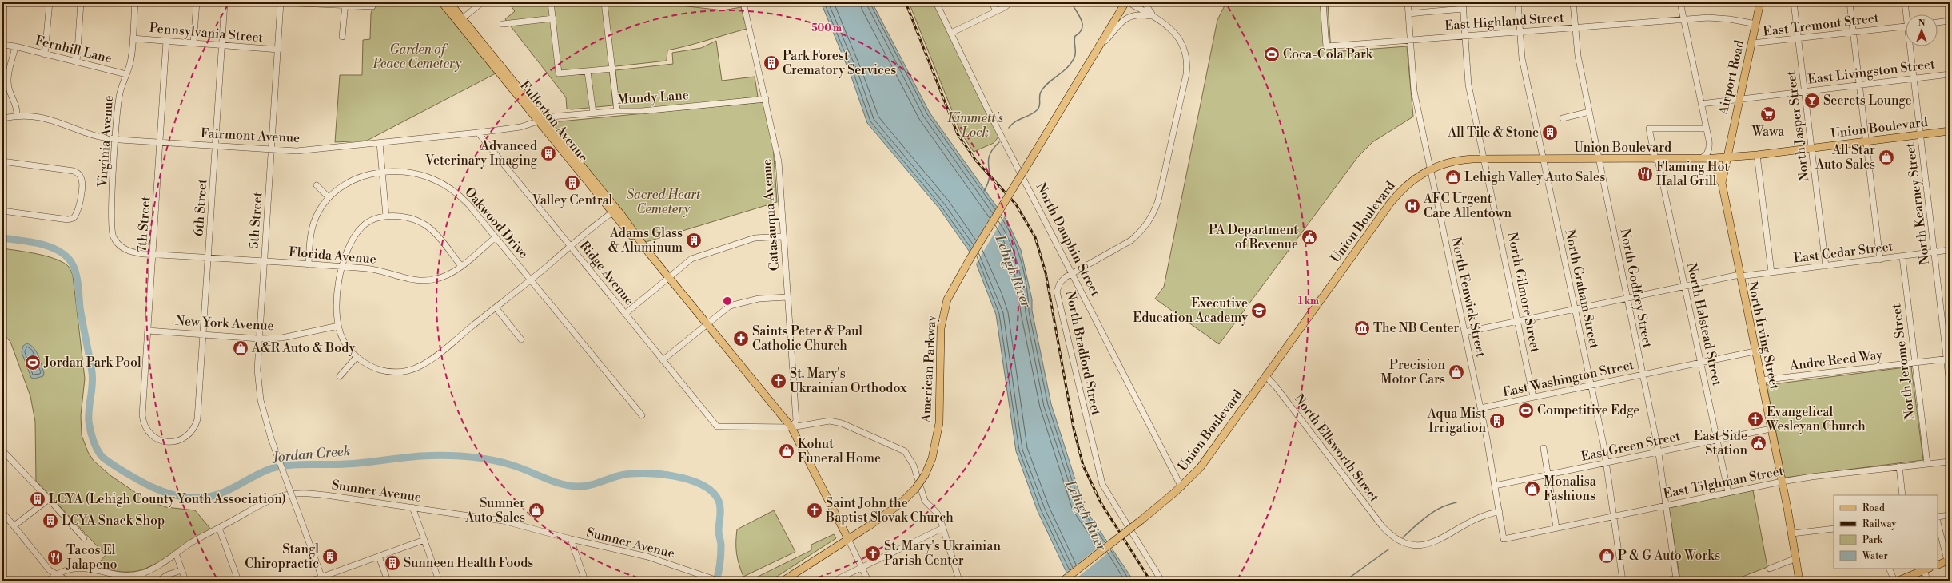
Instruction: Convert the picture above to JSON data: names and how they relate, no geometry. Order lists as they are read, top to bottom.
{
  "streets": {
    "main road": [
      "Airport Road",
      "Fullerton Avenue",
      "Union Boulevard",
      "North Irving Street",
      "American Parkway"
    ],
    "street": [
      "East Highland Street",
      "East Tremont Street",
      "Pennsylvania Street",
      "Fernhill Lane",
      "East Livingston Street",
      "Mundy Lane",
      "North Jasper Street",
      "Fairmont Avenue",
      "Virginia Avenue",
      "North Kearney Street",
      "6th Street",
      "Catasauqua Avenue",
      "5th Street",
      "Oakwood Drive",
      "7th Street",
      "North Dauphin Street",
      "East Cedar Street",
      "Florida Avenue",
      "Ridge Avenue",
      "North Godfrey Street",
      "North Graham Street",
      "North Gilmore Street",
      "North Fenwick Street",
      "New York Avenue",
      "North Halstead Street",
      "North Bradford Street",
      "Andre Reed Way",
      "North Jerome Street",
      "East Washington Street",
      "East Green Street",
      "North Ellsworth Street",
      "East Tilghman Street",
      "Sumner Avenue"
    ]
  },
  "crossings": [
    ["East Highland Street", "Airport Road"],
    ["East Highland Street", "North Godfrey Street"],
    ["East Highland Street", "North Graham Street"],
    ["East Highland Street", "North Gilmore Street"],
    ["East Highland Street", "North Fenwick Street"],
    ["East Tremont Street", "Airport Road"],
    ["East Tremont Street", "North Jasper Street"],
    ["Pennsylvania Street", "Virginia Avenue"],
    ["Pennsylvania Street", "6th Street"],
    ["Pennsylvania Street", "5th Street"],
    ["Pennsylvania Street", "7th Street"],
    ["Fernhill Lane", "Virginia Avenue"],
    ["East Livingston Street", "Airport Road"],
    ["East Livingston Street", "North Jasper Street"],
    ["East Livingston Street", "North Kearney Street"],
    ["Airport Road", "Union Boulevard"],
    ["Airport Road", "North Irving Street"],
    ["Mundy Lane", "Fullerton Avenue"],
    ["Mundy Lane", "Fairmont Avenue"],
    ["Mundy Lane", "Catasauqua Avenue"],
    ["Fullerton Avenue", "Fairmont Avenue"],
    ["Fullerton Avenue", "Catasauqua Avenue"],
    ["Fullerton Avenue", "Ridge Avenue"],
    ["Fullerton Avenue", "American Parkway"],
    ["North Jasper Street", "Union Boulevard"],
    ["North Jasper Street", "East Cedar Street"],
    ["Union Boulevard", "North Kearney Street"],
    ["Union Boulevard", "North Dauphin Street"],
    ["Union Boulevard", "North Godfrey Street"],
    ["Union Boulevard", "North Graham Street"],
    ["Union Boulevard", "North Gilmore Street"],
    ["Union Boulevard", "North Fenwick Street"],
    ["Union Boulevard", "North Halstead Street"],
    ["Union Boulevard", "North Irving Street"],
    ["Union Boulevard", "North Ellsworth Street"],
    ["Fairmont Avenue", "Virginia Avenue"],
    ["Fairmont Avenue", "6th Street"],
    ["Fairmont Avenue", "5th Street"],
    ["Fairmont Avenue", "7th Street"],
    ["Fairmont Avenue", "Ridge Avenue"],
    ["Virginia Avenue", "7th Street"],
    ["Virginia Avenue", "Florida Avenue"],
    ["North Kearney Street", "East Cedar Street"],
    ["6th Street", "7th Street"],
    ["6th Street", "Florida Avenue"],
    ["6th Street", "New York Avenue"],
    ["Catasauqua Avenue", "Ridge Avenue"],
    ["5th Street", "Florida Avenue"],
    ["5th Street", "New York Avenue"],
    ["Oakwood Drive", "Florida Avenue"],
    ["7th Street", "Florida Avenue"],
    ["7th Street", "New York Avenue"],
    ["North Dauphin Street", "North Bradford Street"],
    ["East Cedar Street", "North Godfrey Street"],
    ["East Cedar Street", "North Graham Street"],
    ["East Cedar Street", "North Gilmore Street"],
    ["East Cedar Street", "North Fenwick Street"],
    ["East Cedar Street", "North Halstead Street"],
    ["East Cedar Street", "North Irving Street"],
    ["East Cedar Street", "North Jerome Street"],
    ["North Godfrey Street", "East Washington Street"],
    ["North Godfrey Street", "East Green Street"],
    ["North Godfrey Street", "East Tilghman Street"],
    ["North Graham Street", "East Washington Street"],
    ["North Graham Street", "East Green Street"],
    ["North Graham Street", "East Tilghman Street"],
    ["North Gilmore Street", "East Washington Street"],
    ["North Fenwick Street", "East Washington Street"],
    ["North Fenwick Street", "East Green Street"],
    ["North Fenwick Street", "North Ellsworth Street"],
    ["North Fenwick Street", "East Tilghman Street"],
    ["North Halstead Street", "East Washington Street"],
    ["North Halstead Street", "East Green Street"],
    ["North Halstead Street", "East Tilghman Street"],
    ["North Irving Street", "Andre Reed Way"],
    ["North Irving Street", "East Washington Street"],
    ["North Irving Street", "East Green Street"],
    ["North Irving Street", "East Tilghman Street"],
    ["North Bradford Street", "American Parkway"],
    ["Andre Reed Way", "North Jerome Street"],
    ["North Jerome Street", "East Tilghman Street"]
  ],
  "water": ["Lehigh River", "Jordan Creek"],
  "parks": ["Garden of Peace Cemetery", "Kimmett's Lock", "Sacred Heart Cemetery"],
  "places": {
    "sports": ["Coca-Cola Park", "Jordan Park Pool", "Competitive Edge"],
    "building": [
      "Park Forest Crematory Services",
      "All Tile & Stone",
      "Advanced Veterinary Imaging",
      "Valley Central",
      "Adams Glass & Aluminum",
      "Aqua Mist Irrigation",
      "LCYA (Lehigh County Youth Association)",
      "LCYA Snack Shop",
      "Stangl Chiropractic",
      "Sunneen Health Foods"
    ],
    "bar": ["Secrets Lounge"],
    "supermarket": ["Wawa"],
    "shop": [
      "All Star Auto Sales",
      "Lehigh Valley Auto Sales",
      "A&R Auto & Body",
      "Precision Motor Cars",
      "Kohut Funeral Home",
      "Monalisa Fashions",
      "Sumner Auto Sales",
      "P & G Auto Works"
    ],
    "restaurant": ["Flaming Hot Halal Grill", "Tacos El Jalapeno"],
    "hospital": ["AFC Urgent Care Allentown"],
    "public building": ["PA Department of Revenue", "East Side Station"],
    "school or university": ["Executive Education Academy"],
    "museum": ["The NB Center"],
    "church": [
      "Saints Peter & Paul Catholic Church",
      "St. Mary's Ukrainian Orthodox",
      "Evangelical Wesleyan Church",
      "Saint John the Baptist Slovak Church",
      "St. Mary's Ukrainian Parish Center"
    ]
  },
  "legend": [
    "Road",
    "Railway",
    "Park",
    "Water"
  ],
  "north": "top",
  "rings": ["500 m", "1 km"]
}
